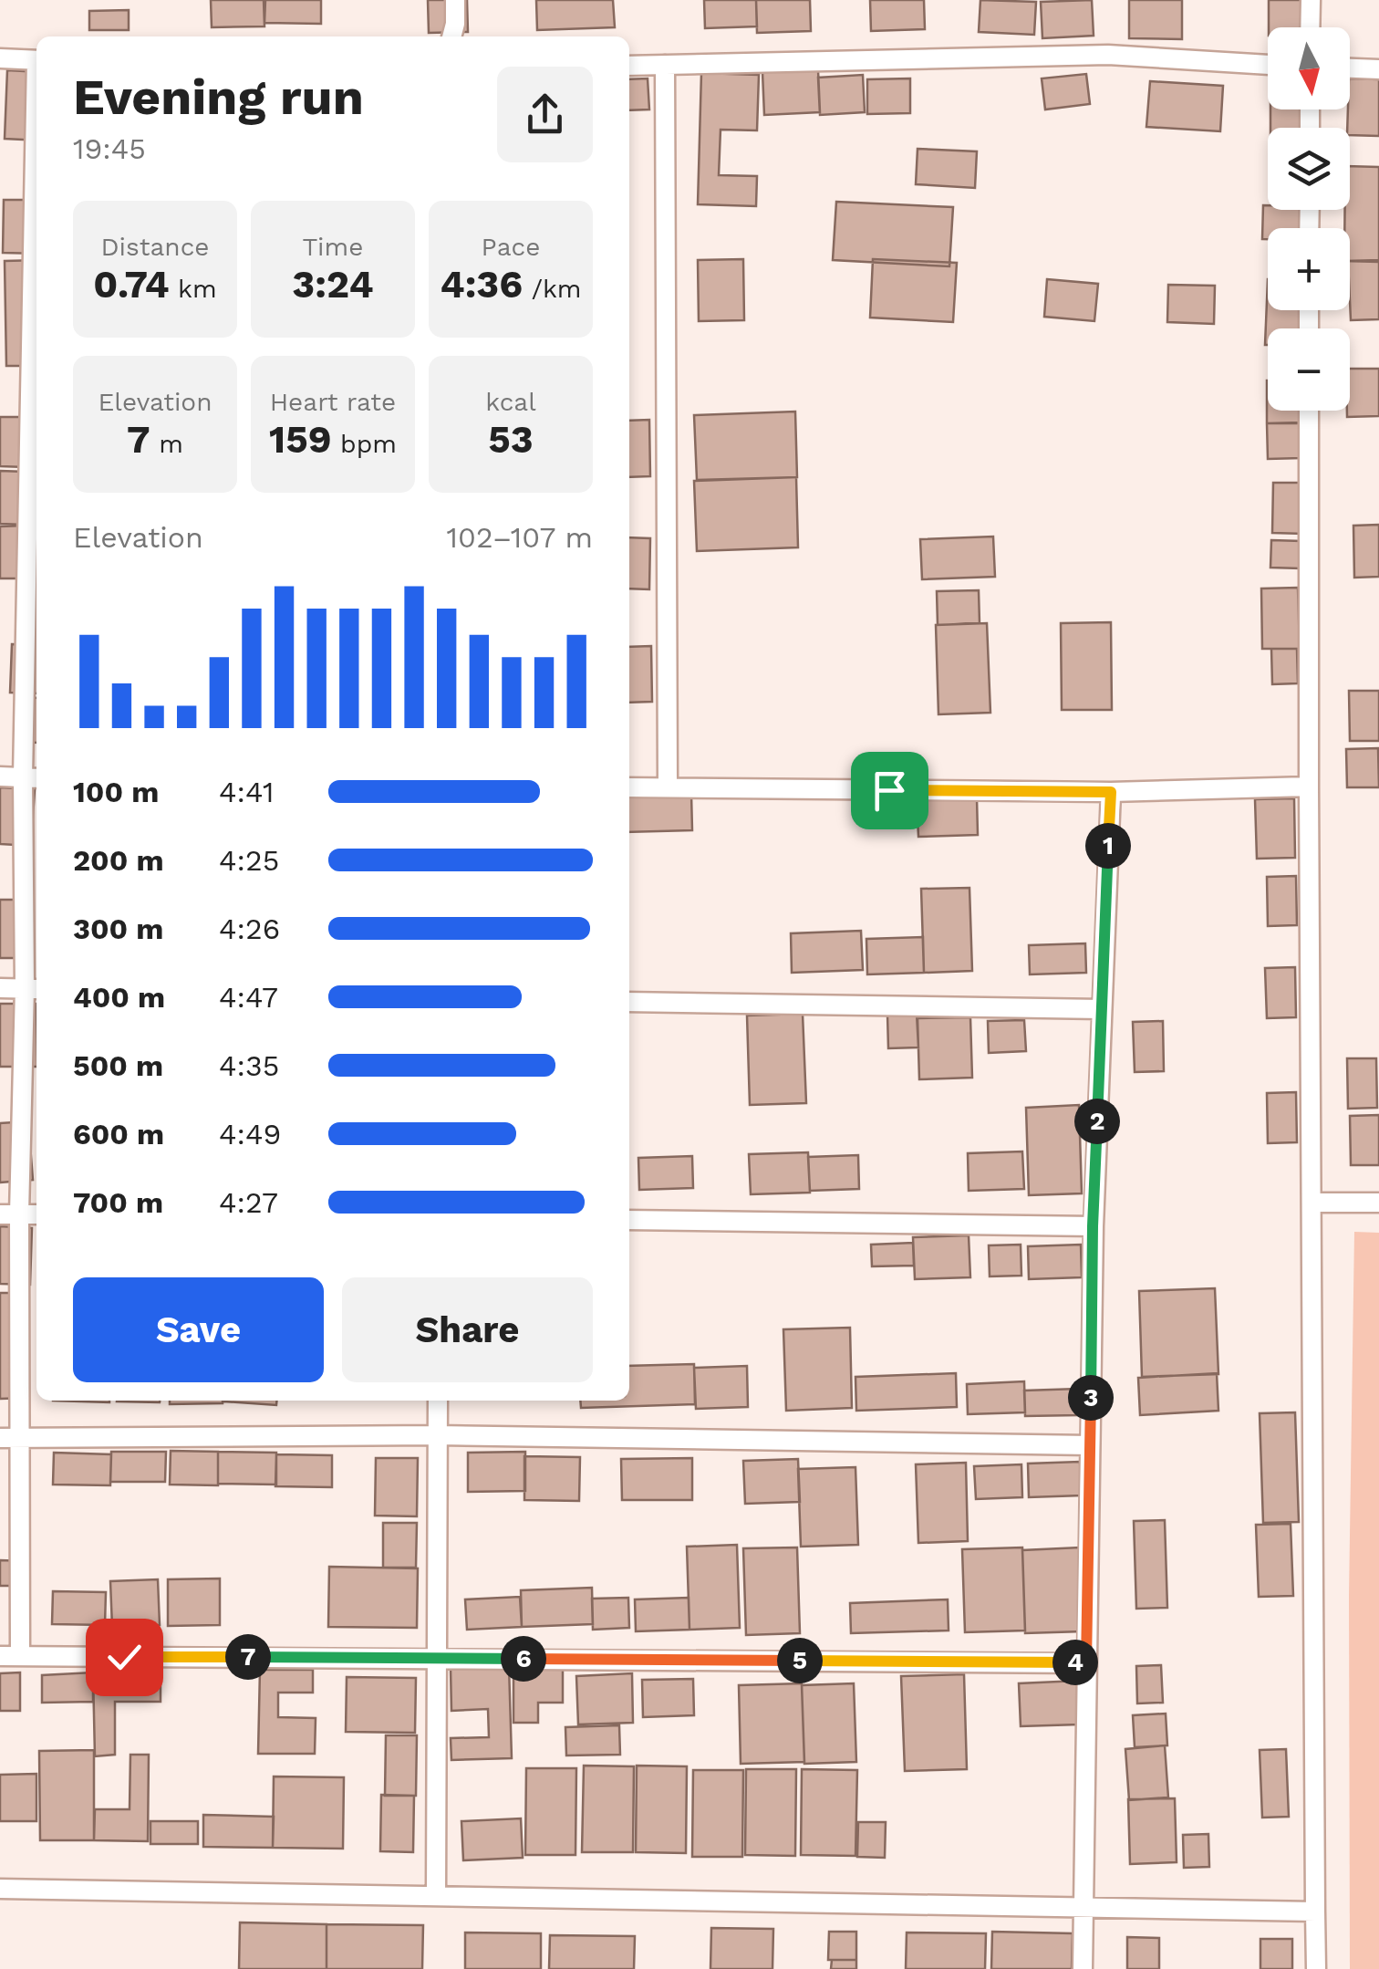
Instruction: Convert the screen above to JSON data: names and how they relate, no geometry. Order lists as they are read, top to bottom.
{
  "north": "bottom",
  "page": {
    "map_buttons": ["+", "−"],
    "heading": ["Evening run", "19:45"],
    "stats": [
      ["Distance", "0.74 km"],
      ["Time", "3:24"],
      ["Pace", "4:36 /km"],
      ["Elevation", "7 m"],
      ["Heart rate", "159 bpm"],
      ["kcal", "53"]
    ],
    "chart": ["Elevation", "102–107 m"],
    "list": [
      {
        "name": "100 m",
        "note": "4:41"
      },
      {
        "name": "200 m",
        "note": "4:25"
      },
      {
        "name": "300 m",
        "note": "4:26"
      },
      {
        "name": "400 m",
        "note": "4:47"
      },
      {
        "name": "500 m",
        "note": "4:35"
      },
      {
        "name": "600 m",
        "note": "4:49"
      },
      {
        "name": "700 m",
        "note": "4:27"
      }
    ],
    "pins": [
      "1",
      "2",
      "3",
      "7",
      "6",
      "5",
      "4"
    ],
    "buttons": ["Save", "Share"]
  }
}
